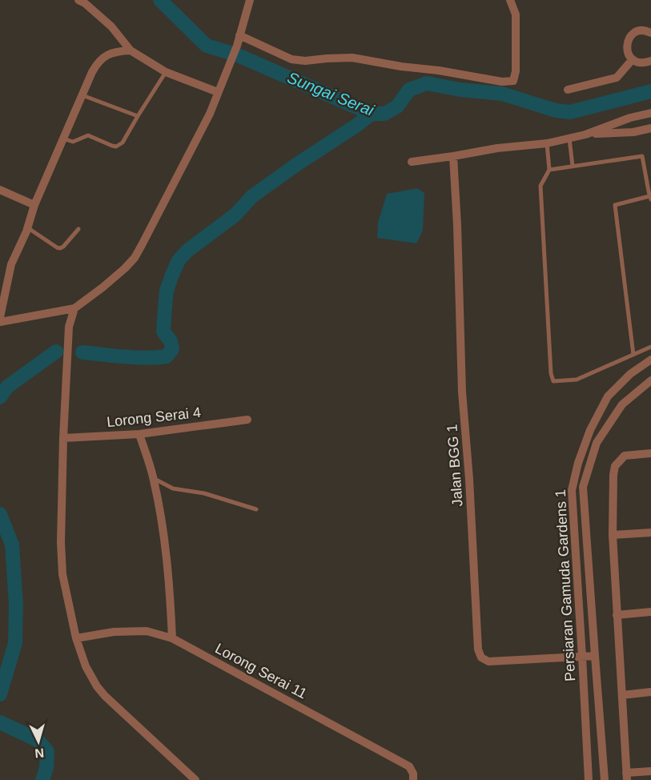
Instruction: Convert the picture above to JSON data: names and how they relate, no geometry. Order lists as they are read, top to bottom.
{
  "streets": {
    "street": [
      "Lorong Serai 4",
      "Jalan BGG 1",
      "Persiaran Gamuda Gardens 1",
      "Lorong Serai 11"
    ]
  },
  "crossings": [
    ["Jalan BGG 1", "Persiaran Gamuda Gardens 1"]
  ],
  "water": ["Sungai Serai"],
  "north": "bottom"
}
